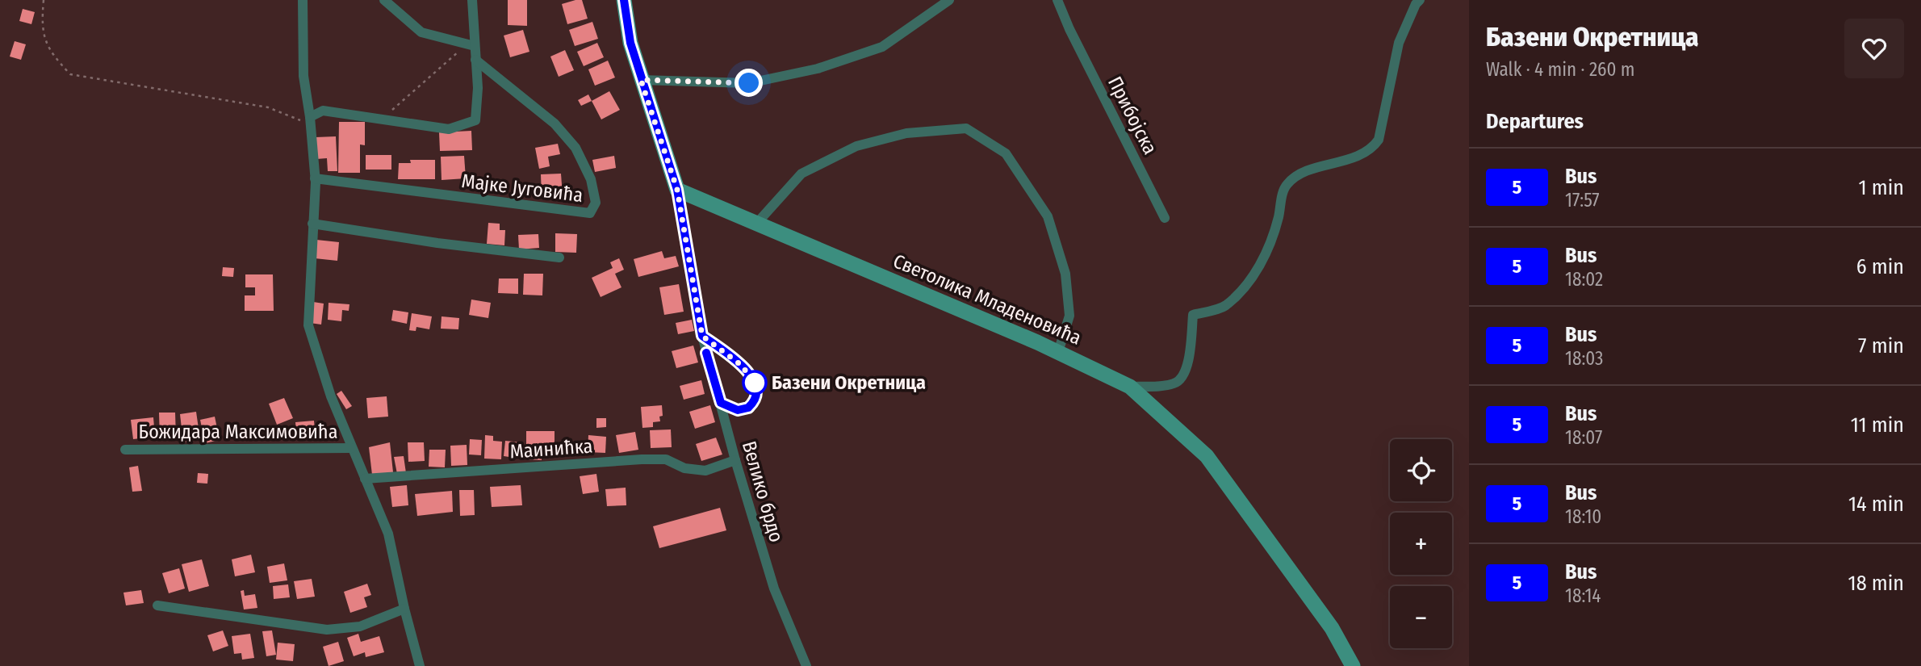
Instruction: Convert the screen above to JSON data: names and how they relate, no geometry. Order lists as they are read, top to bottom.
{
  "streets": {
    "street": [
      "Прибојска",
      "Мајке Југовића",
      "Светолика Младеновића",
      "Божидара Максимовића",
      "Маинићка",
      "Велико брдо"
    ]
  },
  "crossings": [
    ["Светолика Младеновића", "Велико брдо"],
    ["Маинићка", "Велико брдо"]
  ],
  "places": ["Базени Окретница"],
  "lines": ["bus line 5"],
  "page": {
    "heading": [
      ["Базени Окретница", "Walk · 4 min · 260 m"],
      "Departures"
    ],
    "list": [
      {
        "mark": "5",
        "name": "Bus",
        "note": "17:57",
        "value": "1 min"
      },
      {
        "mark": "5",
        "name": "Bus",
        "note": "18:02",
        "value": "6 min"
      },
      {
        "mark": "5",
        "name": "Bus",
        "note": "18:03",
        "value": "7 min"
      },
      {
        "mark": "5",
        "name": "Bus",
        "note": "18:07",
        "value": "11 min"
      },
      {
        "mark": "5",
        "name": "Bus",
        "note": "18:10",
        "value": "14 min"
      },
      {
        "mark": "5",
        "name": "Bus",
        "note": "18:14",
        "value": "18 min"
      }
    ],
    "map_buttons": ["+", "−"]
  }
}
